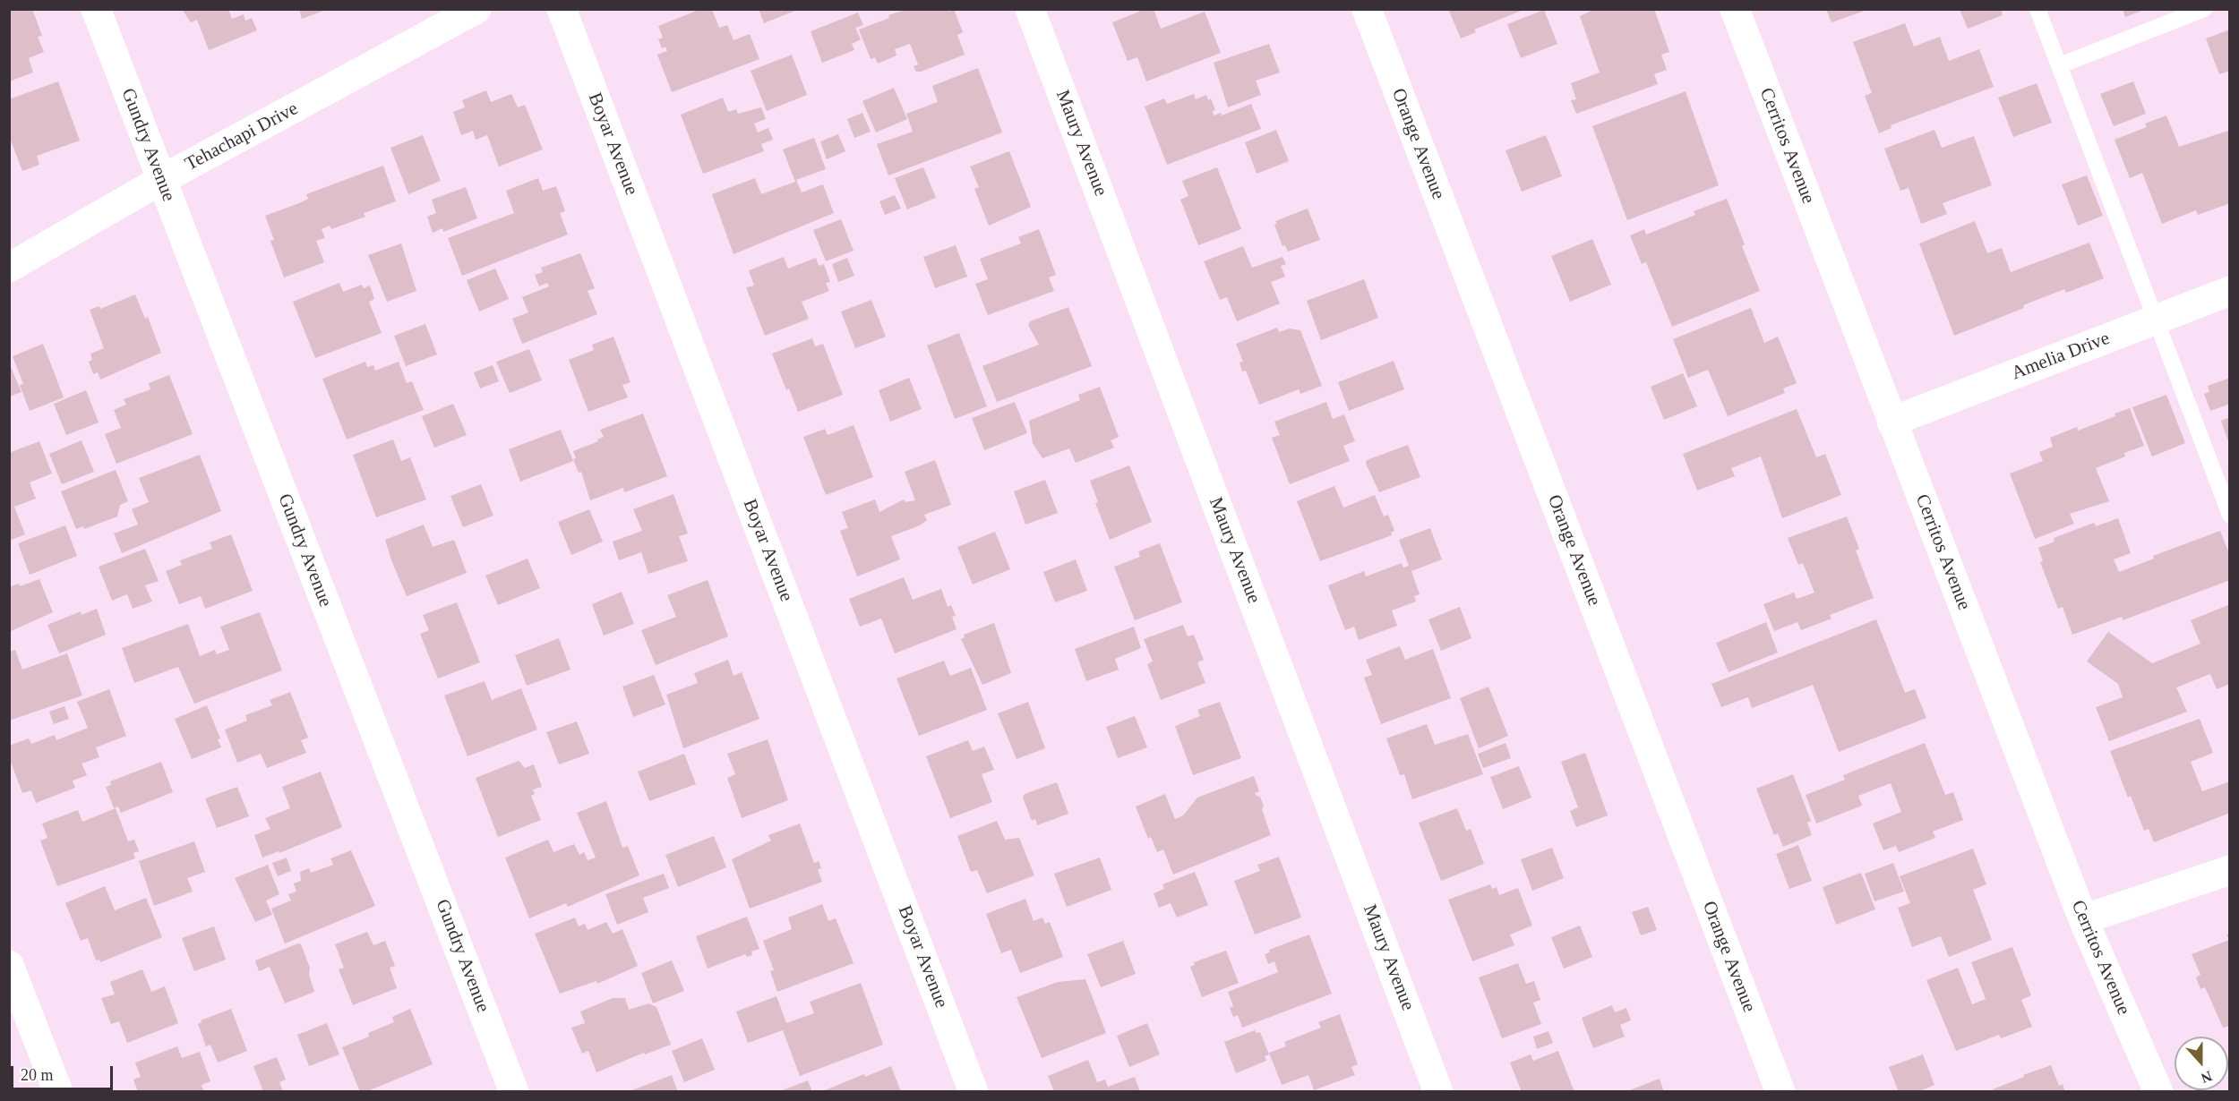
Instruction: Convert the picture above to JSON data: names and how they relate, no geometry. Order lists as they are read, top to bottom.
{
  "streets": {
    "street": [
      "Tehachapi Drive",
      "Maury Avenue",
      "Boyar Avenue",
      "Orange Avenue",
      "Gundry Avenue",
      "Cerritos Avenue",
      "Amelia Drive"
    ]
  },
  "crossings": [
    ["Tehachapi Drive", "Gundry Avenue"],
    ["Cerritos Avenue", "Amelia Drive"]
  ],
  "scale_bar": "20 m",
  "north": "bottom"
}
